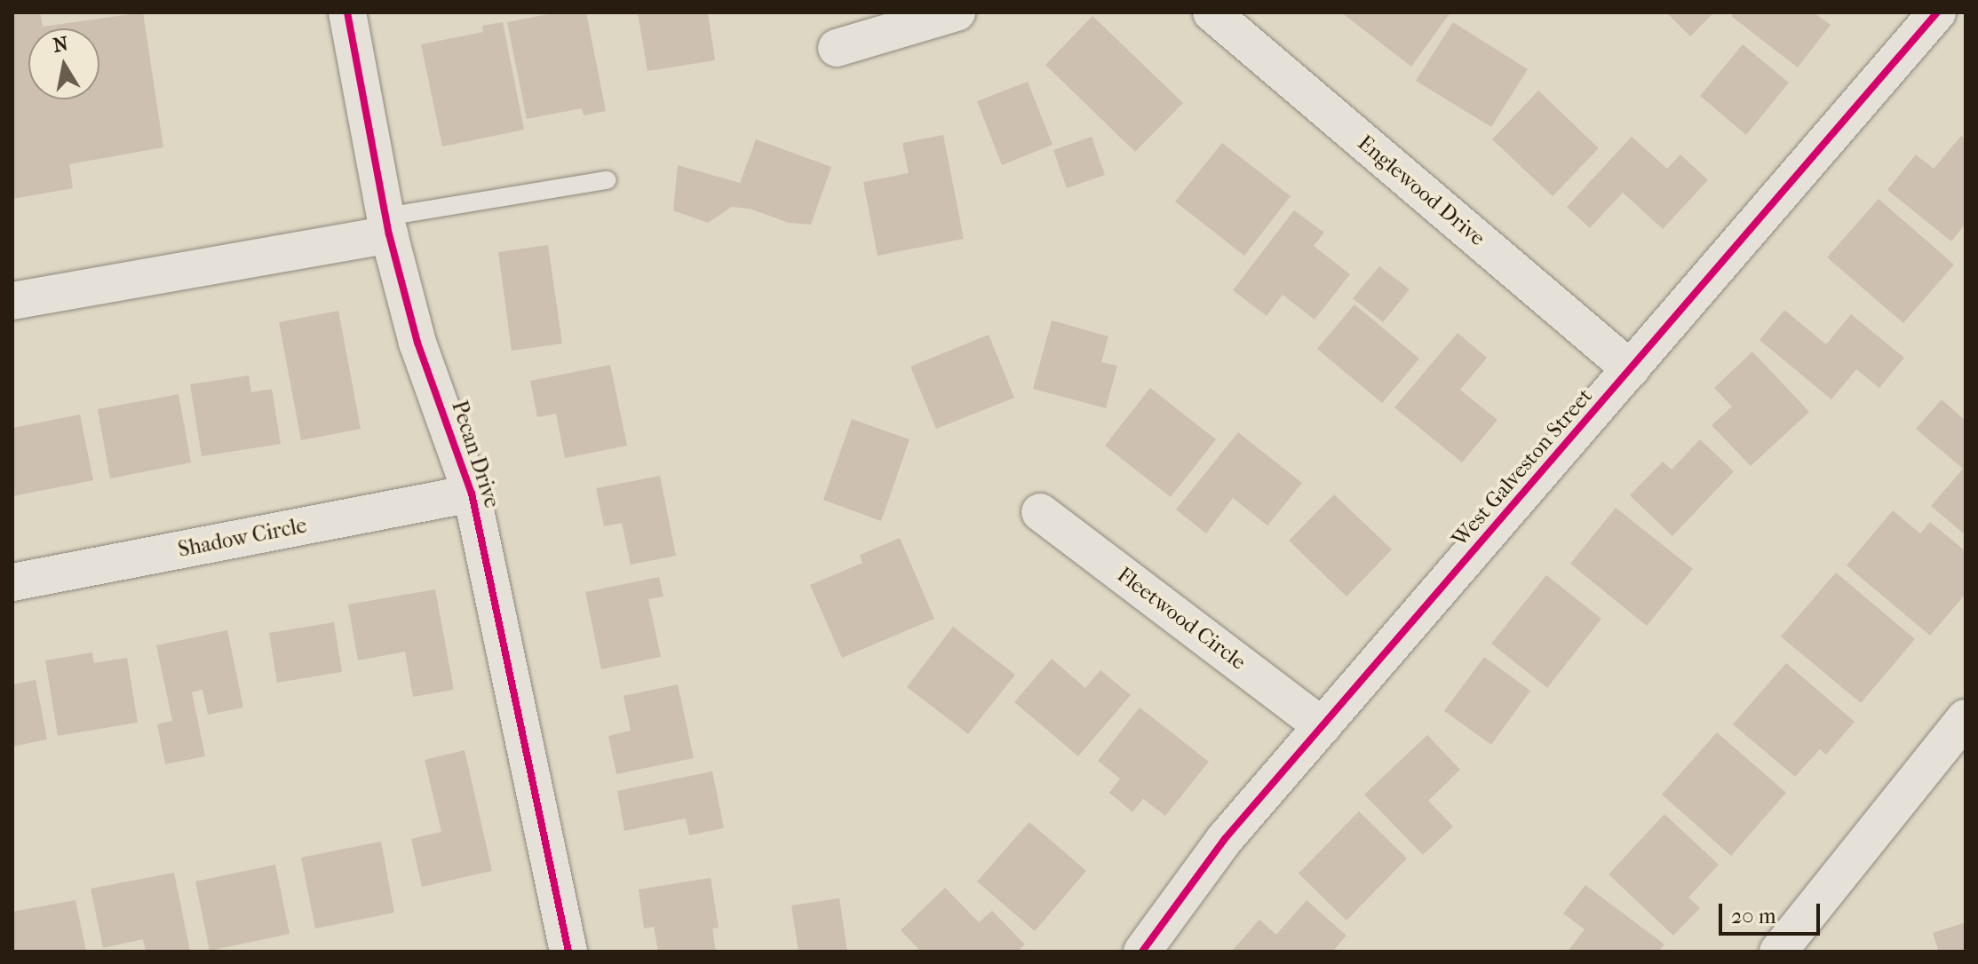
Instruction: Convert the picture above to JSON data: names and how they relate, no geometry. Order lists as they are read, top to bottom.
{
  "streets": {
    "street": [
      "Englewood Drive",
      "Pecan Drive",
      "West Galveston Street",
      "Shadow Circle",
      "Fleetwood Circle"
    ]
  },
  "crossings": [
    ["Englewood Drive", "West Galveston Street"],
    ["Pecan Drive", "Shadow Circle"],
    ["West Galveston Street", "Fleetwood Circle"]
  ],
  "scale_bar": "20 m",
  "north": "top"
}
